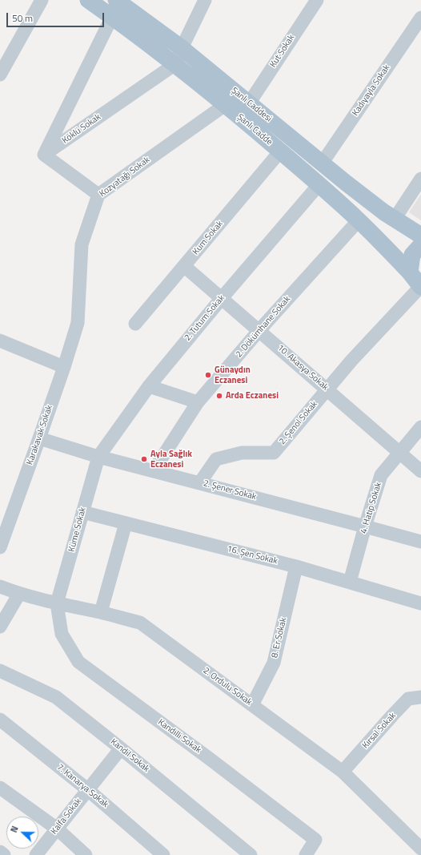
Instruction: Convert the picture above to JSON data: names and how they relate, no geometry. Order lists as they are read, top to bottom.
{
  "streets": {
    "main road": ["Şanlı Caddesi", "Şanlı Cadde"],
    "street": [
      "Kut Sokak",
      "Kadıyayla Sokak",
      "Köklü Sokak",
      "Kozyatağı Sokak",
      "Kum Sokak",
      "2. Tutum Sokak",
      "2. Dökümhane Sokak",
      "10. Akasya Sokak",
      "2. Şenol Sokak",
      "Karakavak Sokak",
      "2. Şener Sokak",
      "4. Hatip Sokak",
      "Küme Sokak",
      "16. Şen Sokak",
      "8. Er Sokak",
      "2. Ordulu Sokak",
      "Kırsal Sokak",
      "Kandilli Sokak",
      "Kandil Sokak",
      "7. Kanarya Sokak",
      "Kalfa Sokak"
    ]
  },
  "crossings": [
    ["Kut Sokak", "Şanlı Caddesi"],
    ["Kadıyayla Sokak", "Şanlı Caddesi"],
    ["Köklü Sokak", "Şanlı Cadde"],
    ["Şanlı Cadde", "Kozyatağı Sokak"],
    ["Şanlı Cadde", "Kum Sokak"],
    ["Şanlı Cadde", "2. Tutum Sokak"],
    ["Şanlı Cadde", "2. Dökümhane Sokak"],
    ["Şanlı Cadde", "2. Şenol Sokak"],
    ["Kozyatağı Sokak", "Karakavak Sokak"],
    ["Kum Sokak", "10. Akasya Sokak"],
    ["2. Tutum Sokak", "10. Akasya Sokak"],
    ["2. Tutum Sokak", "2. Şener Sokak"],
    ["2. Tutum Sokak", "Küme Sokak"],
    ["2. Dökümhane Sokak", "10. Akasya Sokak"],
    ["2. Dökümhane Sokak", "2. Şener Sokak"],
    ["10. Akasya Sokak", "2. Şenol Sokak"],
    ["10. Akasya Sokak", "4. Hatip Sokak"],
    ["2. Şenol Sokak", "2. Şener Sokak"],
    ["Karakavak Sokak", "2. Şener Sokak"],
    ["2. Şener Sokak", "4. Hatip Sokak"],
    ["2. Şener Sokak", "Küme Sokak"],
    ["4. Hatip Sokak", "16. Şen Sokak"],
    ["Küme Sokak", "16. Şen Sokak"],
    ["Küme Sokak", "2. Ordulu Sokak"],
    ["Küme Sokak", "Kandilli Sokak"],
    ["16. Şen Sokak", "8. Er Sokak"],
    ["8. Er Sokak", "2. Ordulu Sokak"],
    ["2. Ordulu Sokak", "Kırsal Sokak"],
    ["2. Ordulu Sokak", "Kandilli Sokak"],
    ["Kandil Sokak", "Kalfa Sokak"],
    ["7. Kanarya Sokak", "Kalfa Sokak"]
  ],
  "places": ["Günaydın Eczanesi", "Arda Eczanesi", "Ayla Sağlık Eczanesi"],
  "scale_bar": "50 m",
  "north": "left"
}
